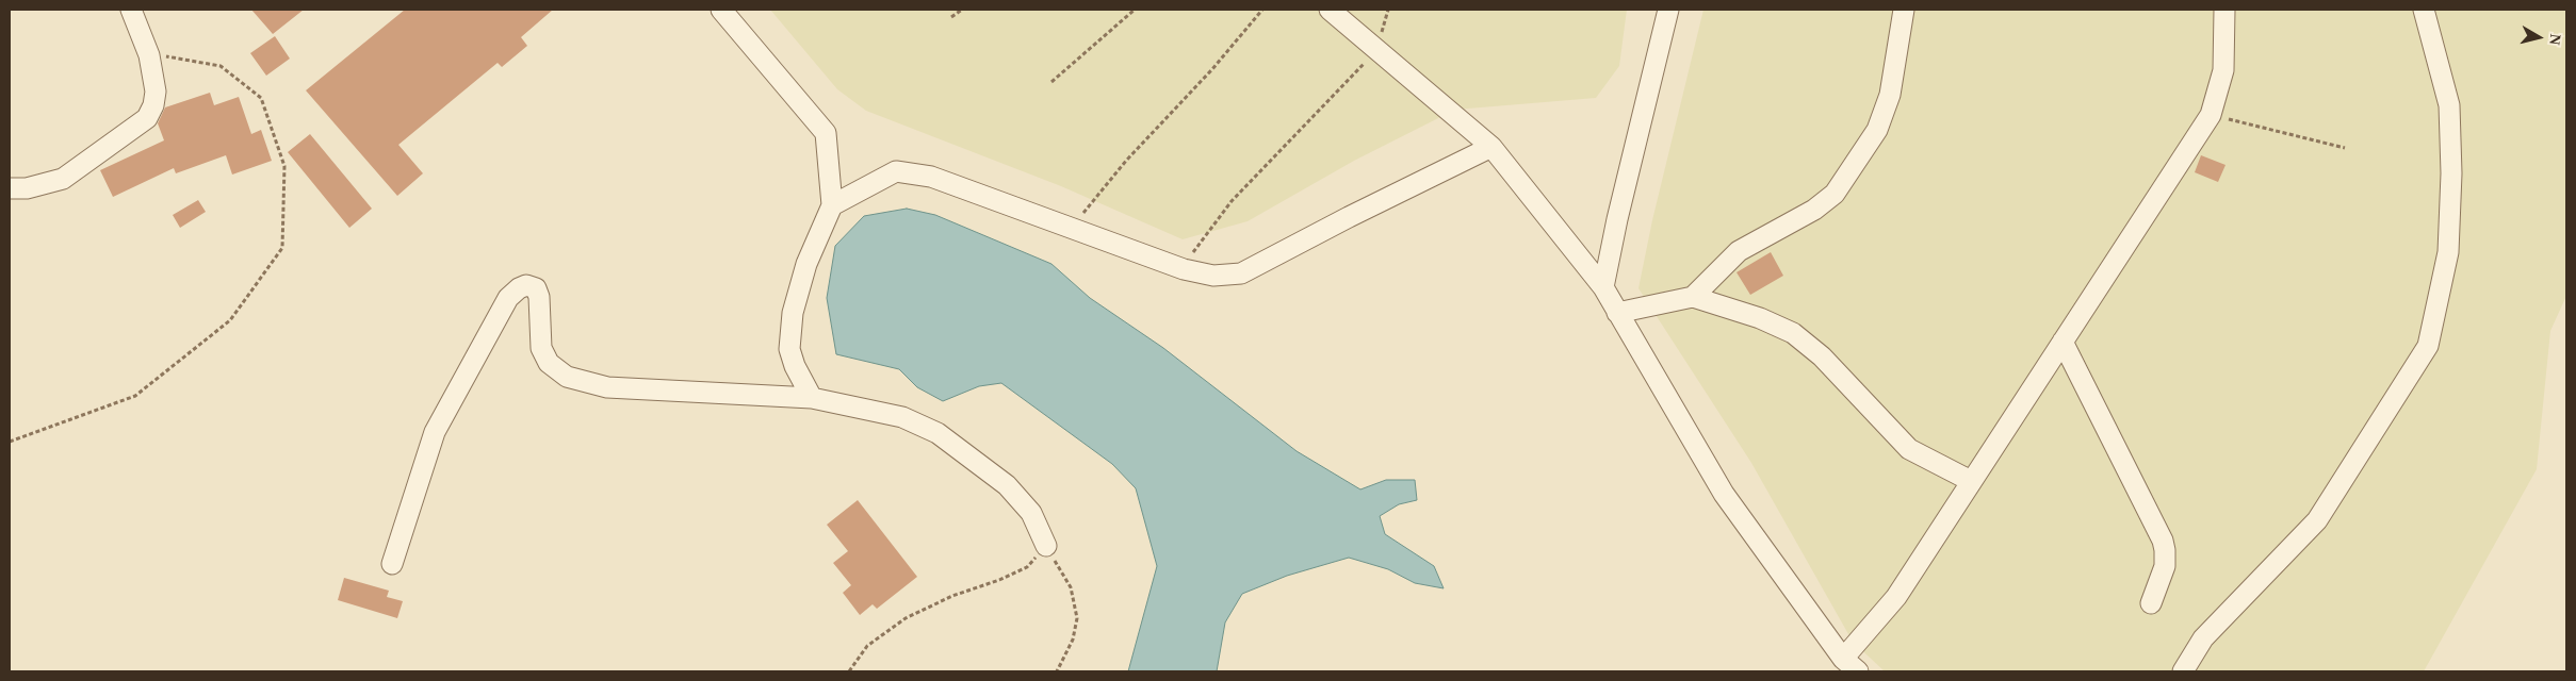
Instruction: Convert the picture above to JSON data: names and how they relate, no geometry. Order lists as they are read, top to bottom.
{
  "north": "right"
}
